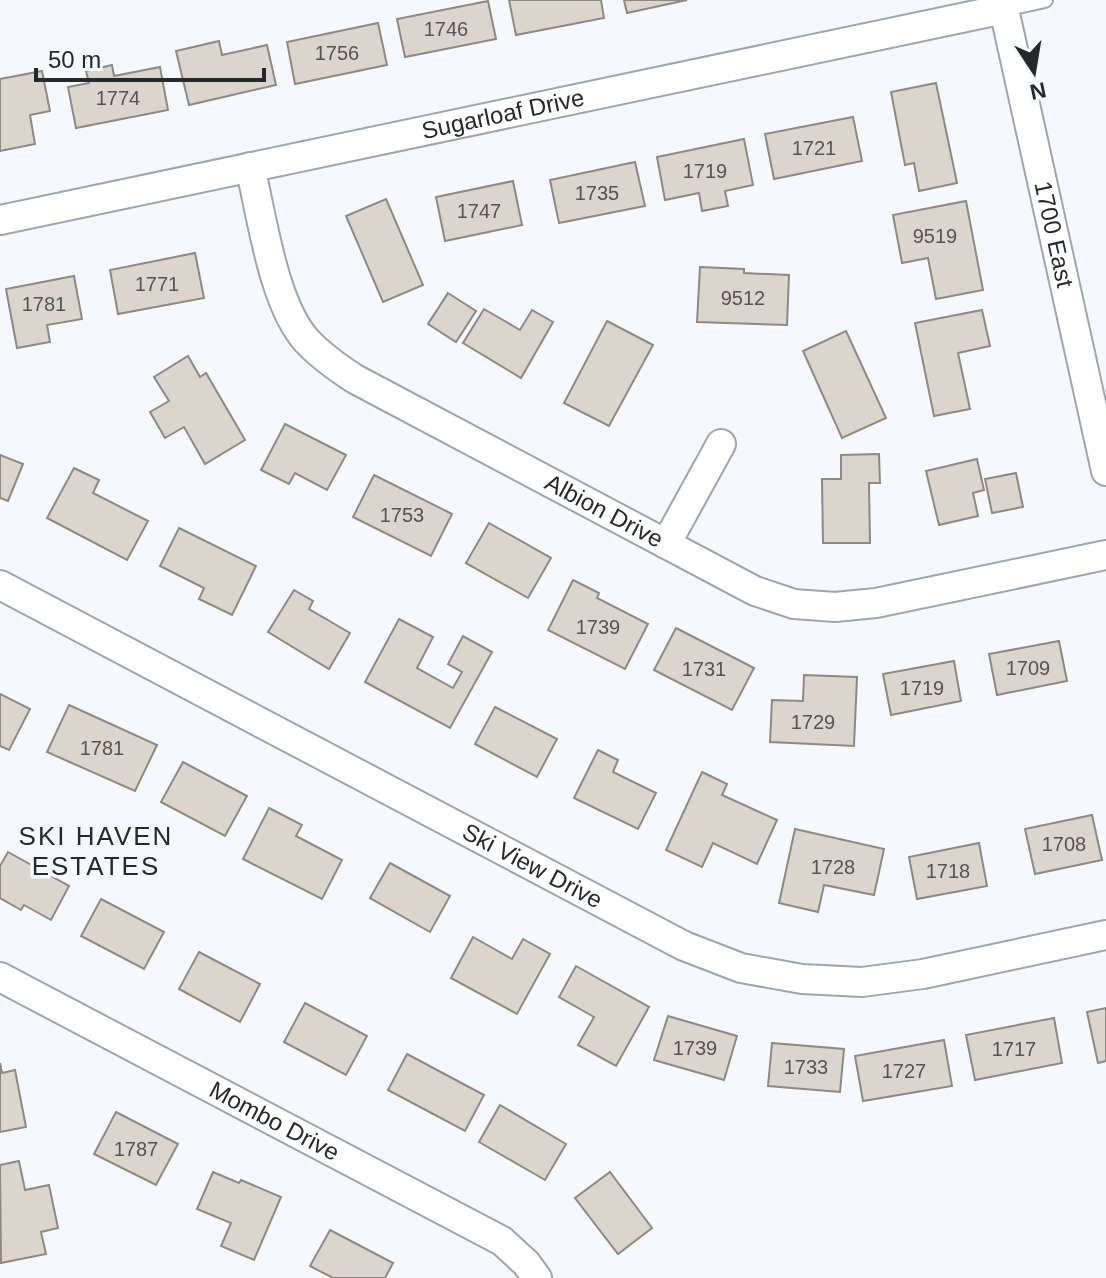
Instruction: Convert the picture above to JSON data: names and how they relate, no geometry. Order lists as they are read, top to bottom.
{
  "streets": {
    "street": [
      "Sugarloaf Drive",
      "1700 East",
      "Albion Drive",
      "Ski View Drive",
      "Mombo Drive"
    ]
  },
  "crossings": [
    ["Sugarloaf Drive", "1700 East"],
    ["Sugarloaf Drive", "Albion Drive"]
  ],
  "districts": ["SKI HAVEN ESTATES"],
  "house_numbers": [
    "1746",
    "1756",
    "1774",
    "1721",
    "1719",
    "1735",
    "1747",
    "9519",
    "1771",
    "9512",
    "1781",
    "1753",
    "1739",
    "1709",
    "1731",
    "1719",
    "1729",
    "1781",
    "1708",
    "1728",
    "1718",
    "1739",
    "1717",
    "1733",
    "1727",
    "1787"
  ],
  "scale_bar": "50 m",
  "north": "bottom"
}
